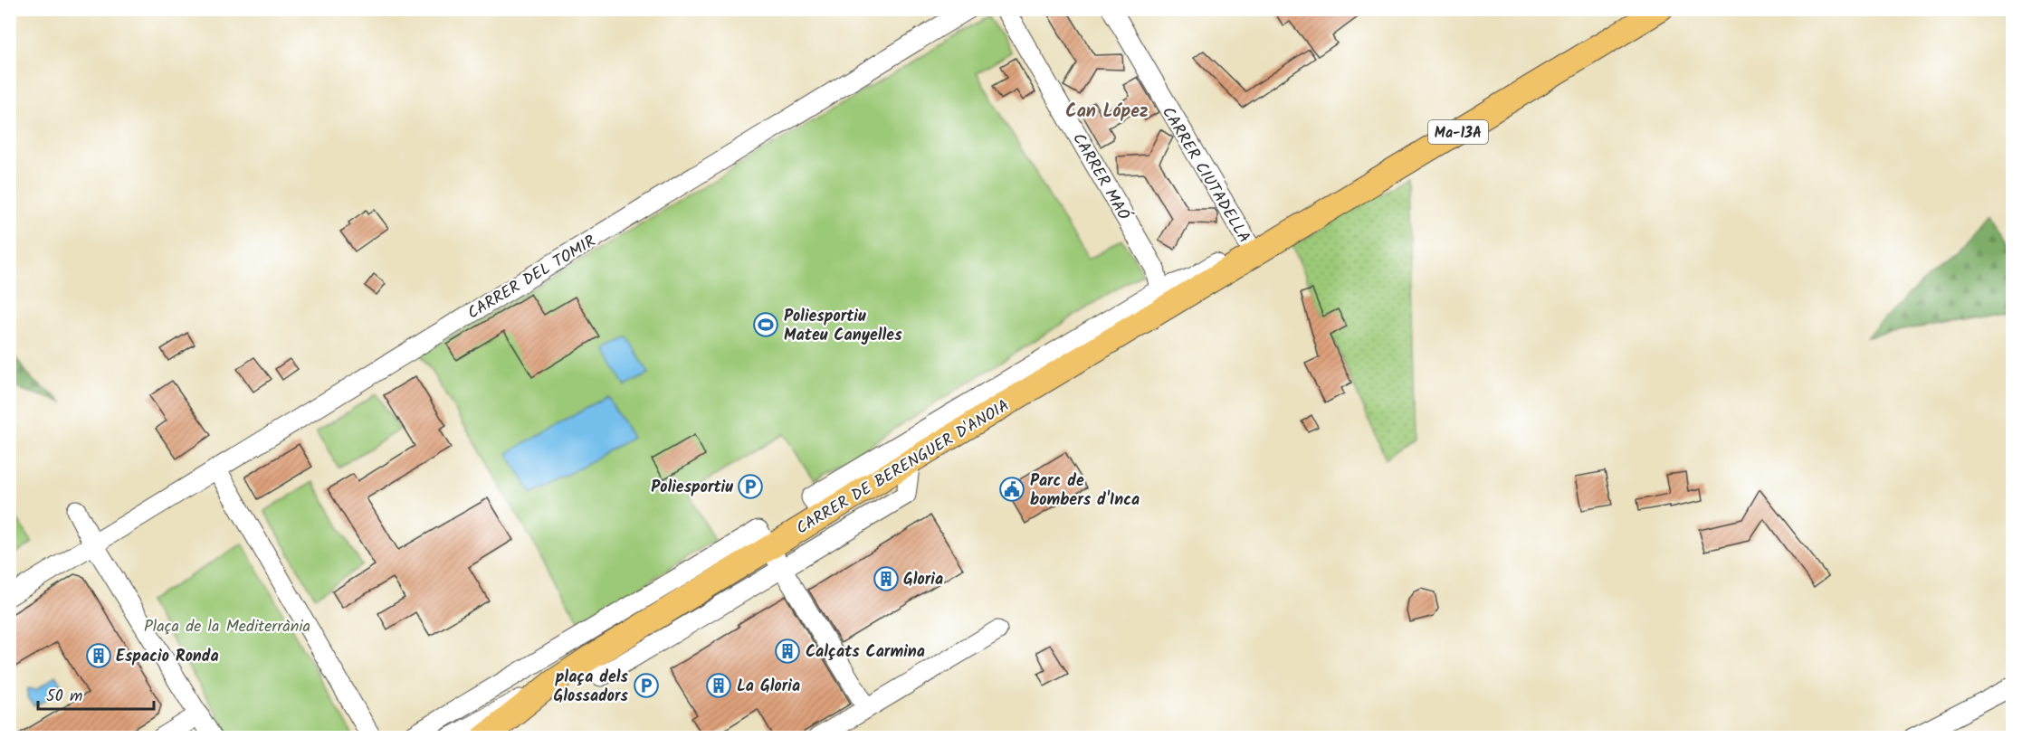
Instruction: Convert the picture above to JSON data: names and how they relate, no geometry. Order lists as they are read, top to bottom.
{
  "streets": {
    "main road": ["Ma-13A", "CARRER DE BERENGUER D'ANOIA"],
    "street": ["CARRER CIUTADELLA", "CARRER MAÓ", "CARRER DEL TOMIR"]
  },
  "crossings": [
    ["Ma-13A", "CARRER CIUTADELLA"],
    ["Ma-13A", "CARRER DE BERENGUER D'ANOIA"],
    ["CARRER CIUTADELLA", "CARRER DE BERENGUER D'ANOIA"]
  ],
  "districts": ["Can López"],
  "parks": ["Plaça de la Mediterrània"],
  "places": {
    "sports": ["Poliesportiu Mateu Canyelles"],
    "parking": ["Poliesportiu", "plaça dels Glossadors"],
    "public building": ["Parc de bombers d'Inca"],
    "building": [
      "Gloria",
      "Calçats Carmina",
      "Espacio Ronda",
      "La Gloria"
    ]
  },
  "scale_bar": "50 m"
}
